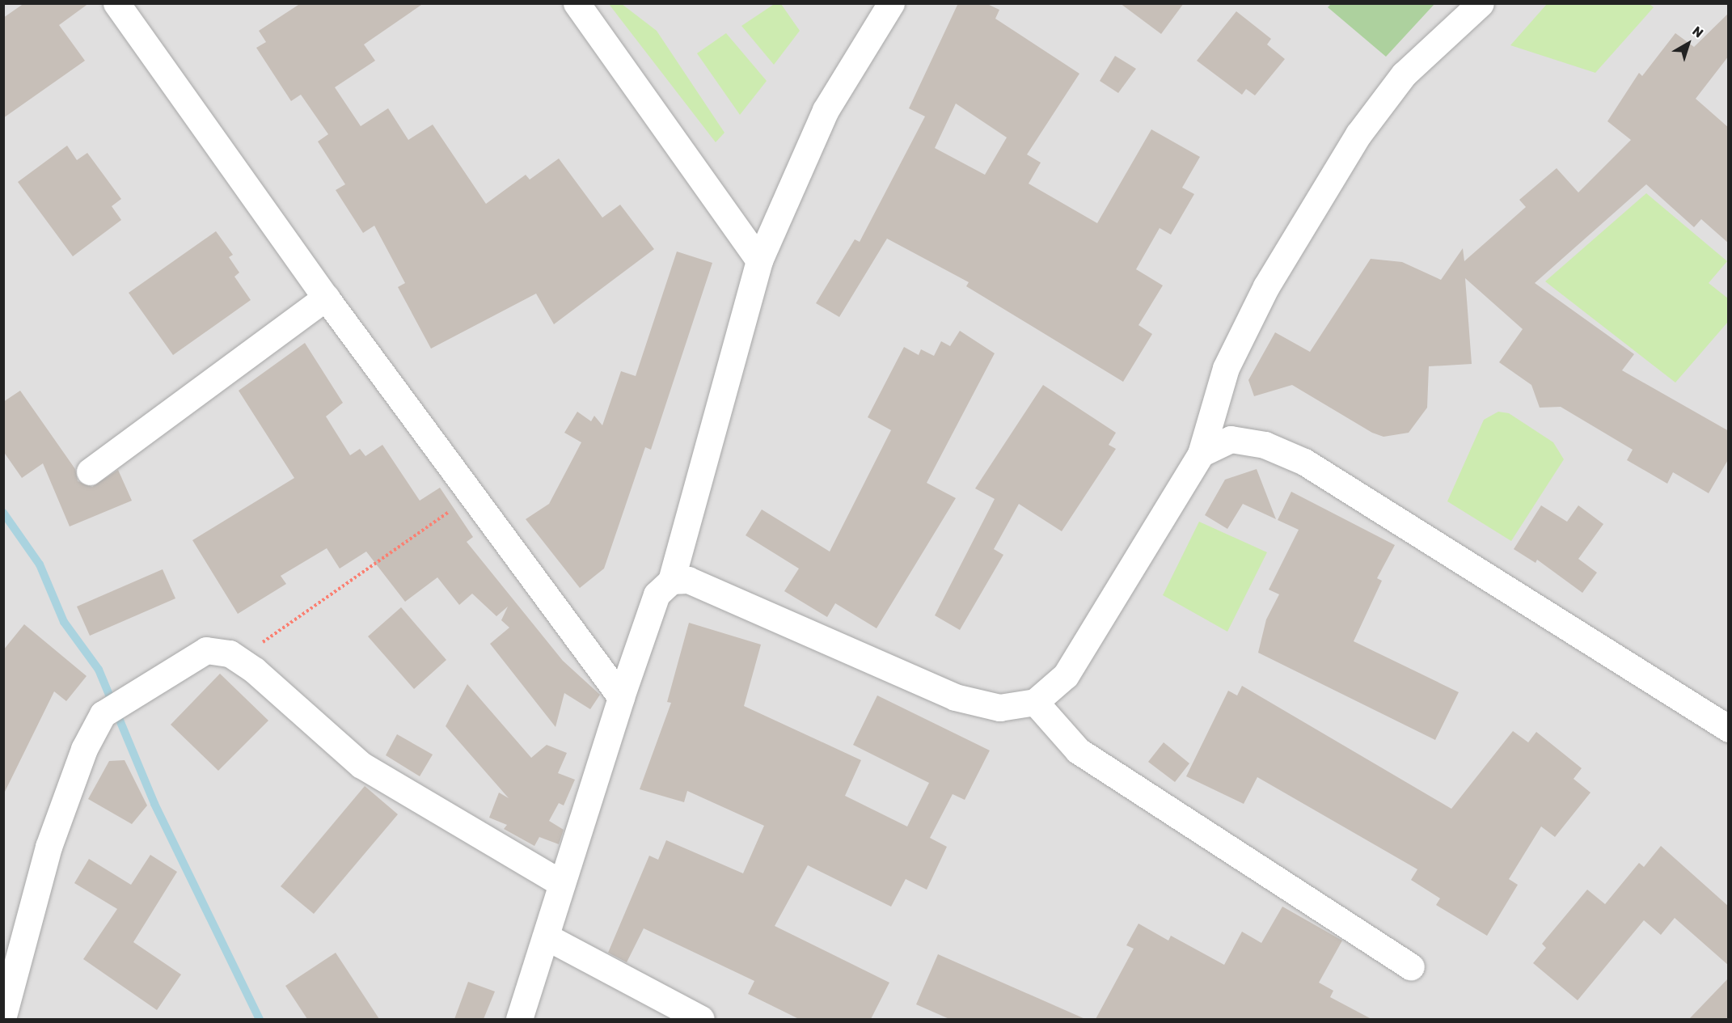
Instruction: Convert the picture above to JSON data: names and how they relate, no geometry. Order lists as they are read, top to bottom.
{
  "north": "top right"
}
